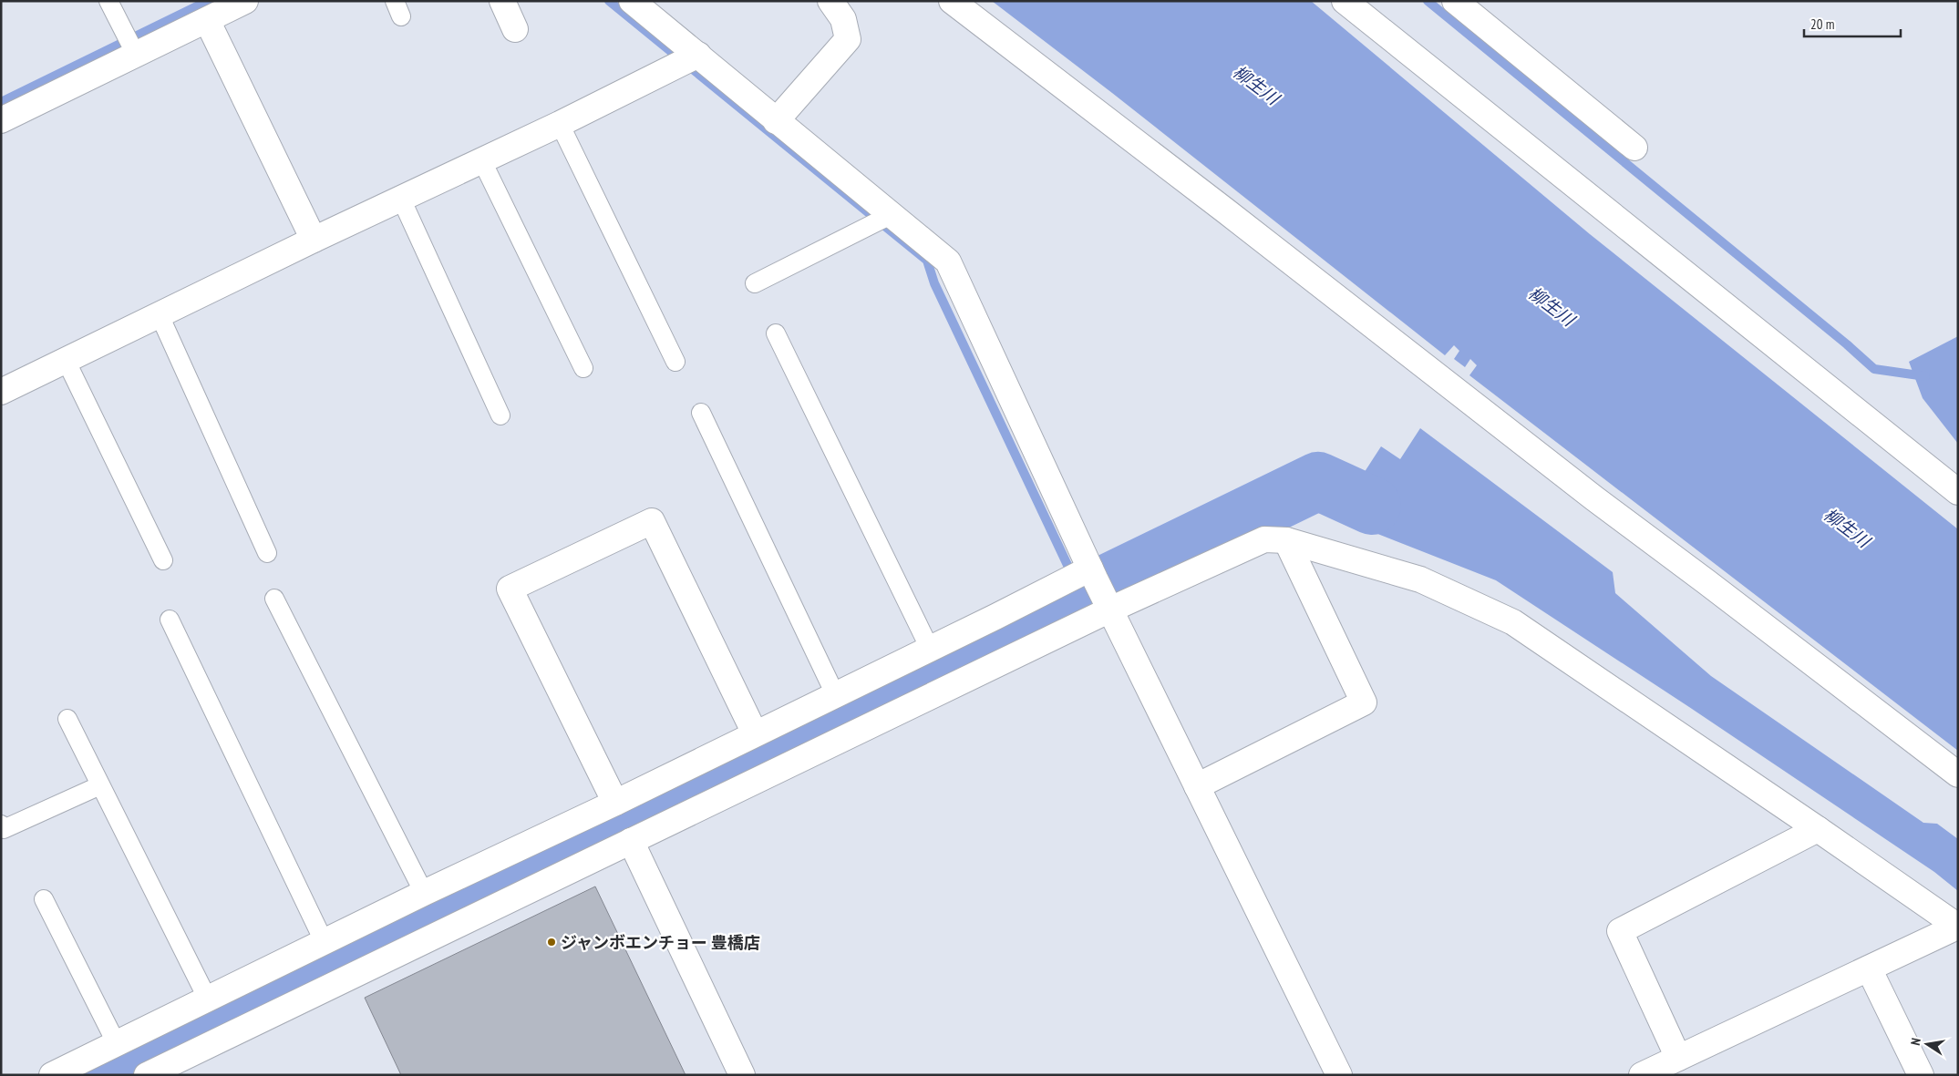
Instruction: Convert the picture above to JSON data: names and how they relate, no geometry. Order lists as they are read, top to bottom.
{
  "water": ["柳生川"],
  "places": ["ジャンボエンチョー 豊橋店"],
  "scale_bar": "20 m",
  "north": "left"
}
